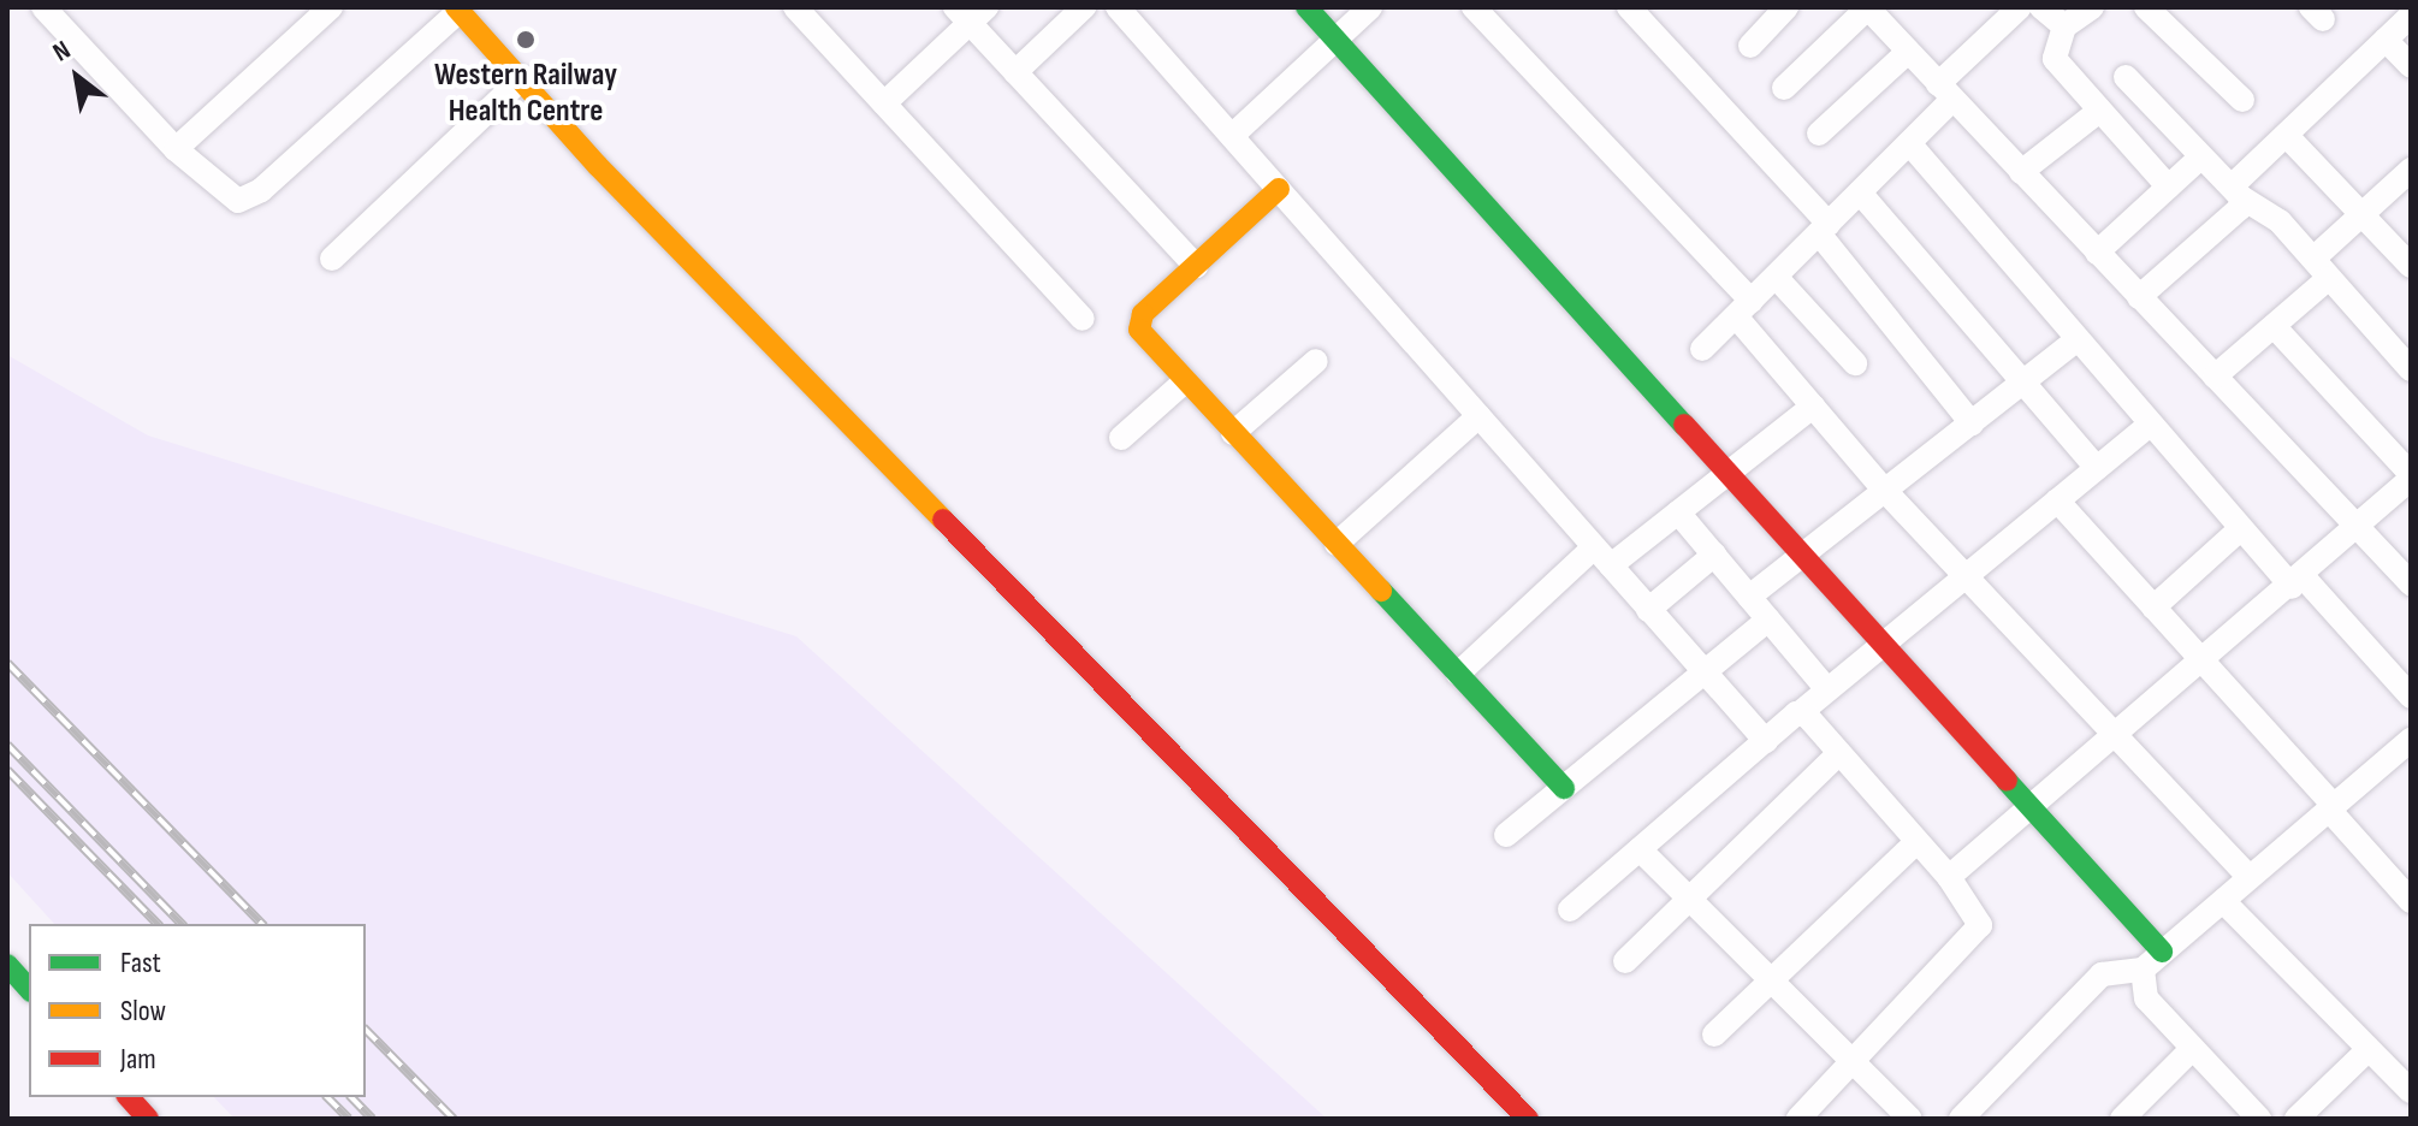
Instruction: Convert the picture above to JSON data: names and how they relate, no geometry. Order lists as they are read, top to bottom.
{
  "places": ["Western Railway Health Centre"],
  "legend": ["Fast", "Slow", "Jam"],
  "north": "top left"
}
